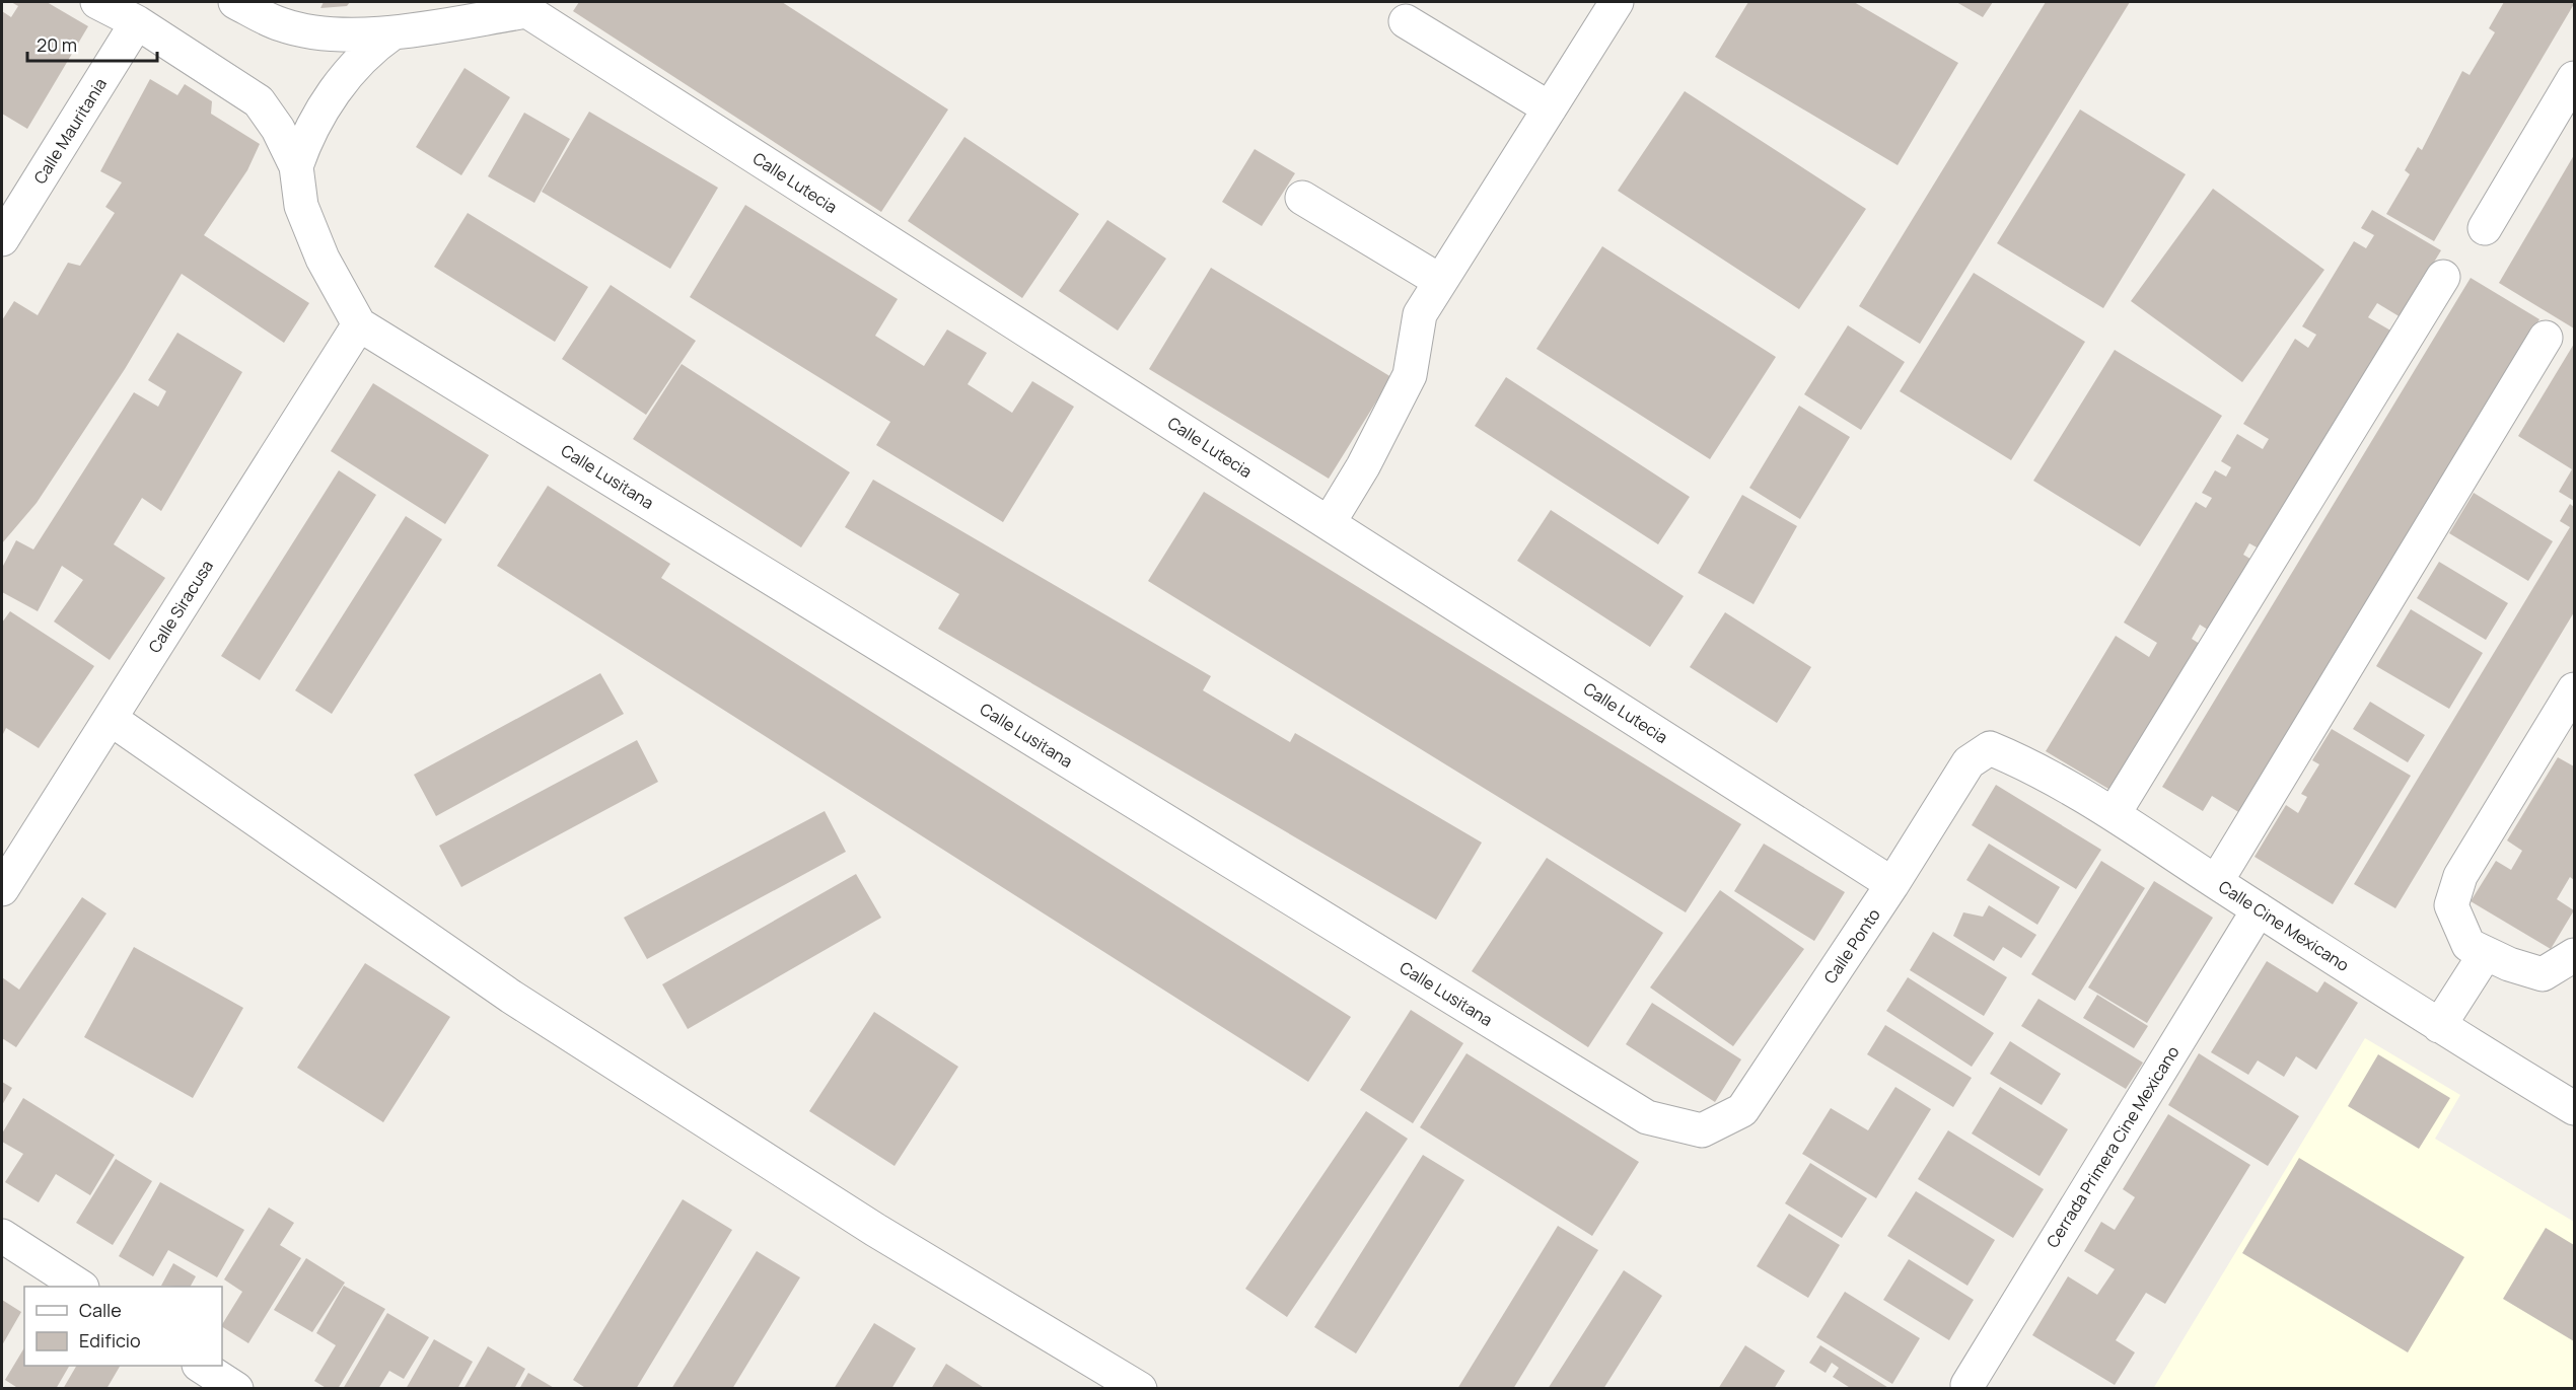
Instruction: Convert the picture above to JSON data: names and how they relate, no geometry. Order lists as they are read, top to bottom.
{
  "streets": {
    "street": [
      "Calle Mauritania",
      "Calle Lutecia",
      "Calle Lusitana",
      "Calle Siracusa",
      "Calle Cine Mexicano",
      "Calle Ponto",
      "Cerrada Primera Cine Mexicano"
    ]
  },
  "crossings": [
    ["Calle Lutecia", "Calle Ponto"],
    ["Calle Lusitana", "Calle Siracusa"],
    ["Calle Lusitana", "Calle Ponto"],
    ["Calle Cine Mexicano", "Calle Ponto"],
    ["Calle Cine Mexicano", "Cerrada Primera Cine Mexicano"]
  ],
  "legend": ["Calle", "Edificio"],
  "scale_bar": "20 m"
}
